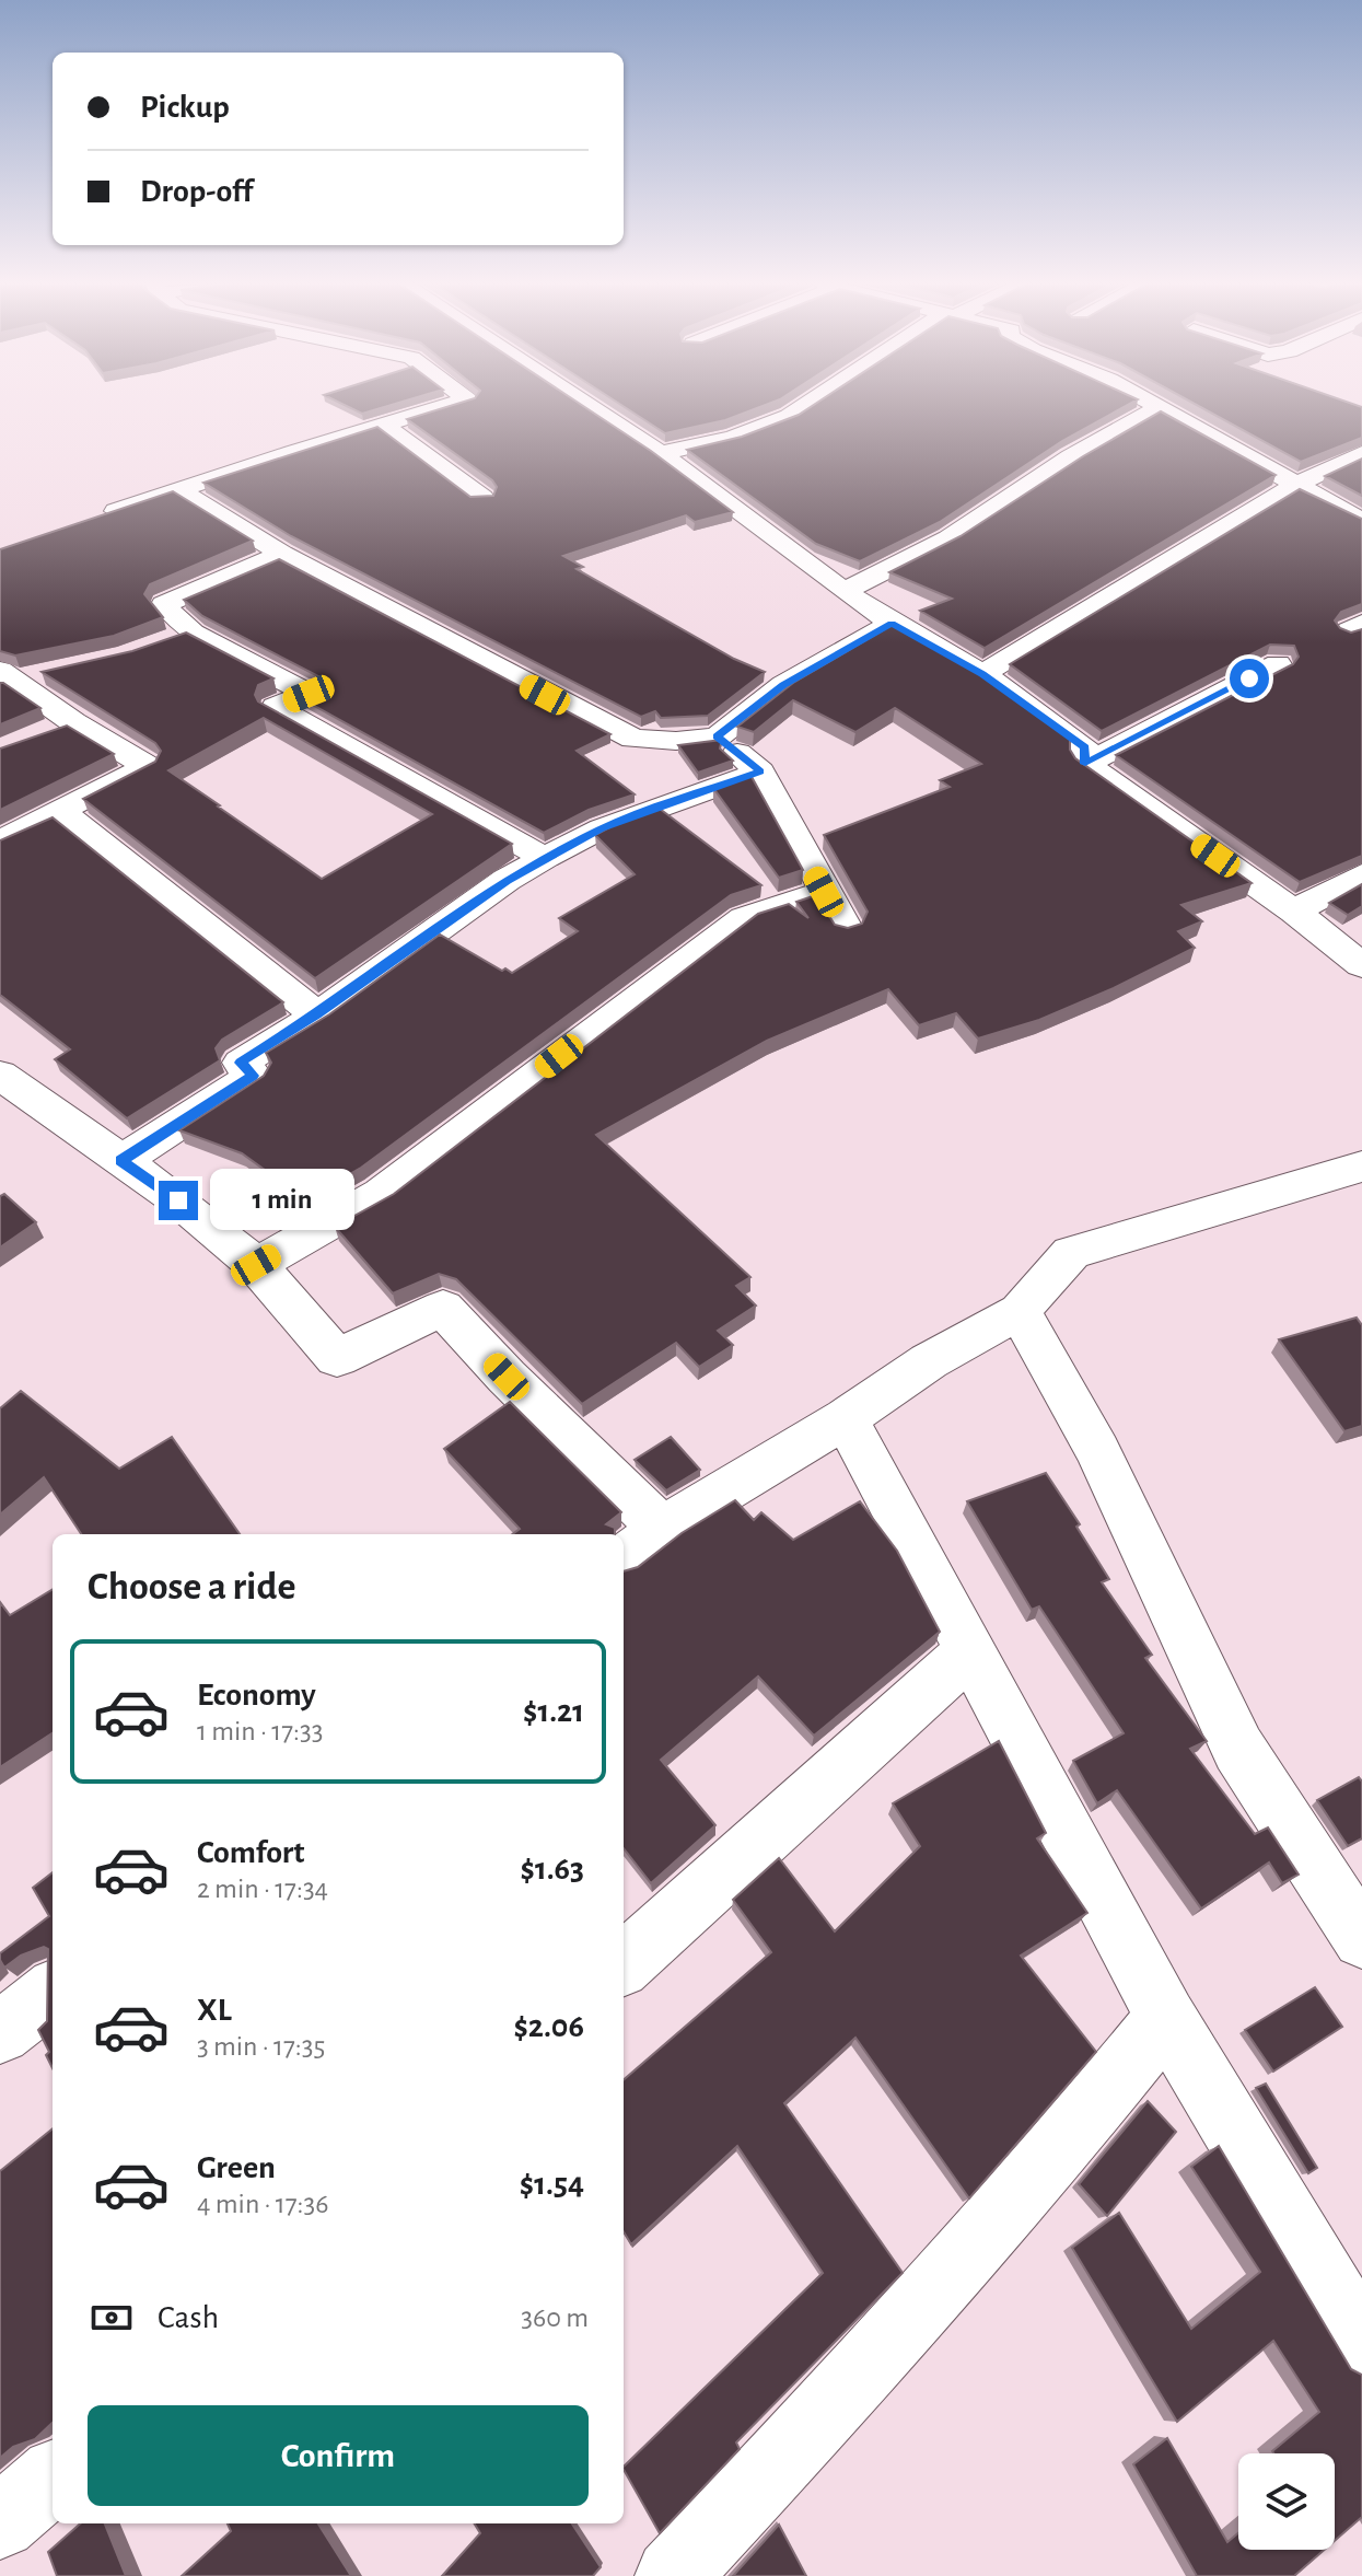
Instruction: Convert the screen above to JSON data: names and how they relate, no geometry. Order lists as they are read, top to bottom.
{
  "page": {
    "banner": ["Pickup", "Drop-off"],
    "bubble": "1 min",
    "heading": "Choose a ride",
    "list": [
      {
        "name": "Economy",
        "note": "1 min · 17:33",
        "value": "$1.21"
      },
      {
        "name": "Comfort",
        "note": "2 min · 17:34",
        "value": "$1.63"
      },
      {
        "name": "XL",
        "note": "3 min · 17:35",
        "value": "$2.06"
      },
      {
        "name": "Green",
        "note": "4 min · 17:36",
        "value": "$1.54"
      }
    ],
    "pay": ["Cash", "360 m"],
    "buttons": "Confirm"
  }
}
